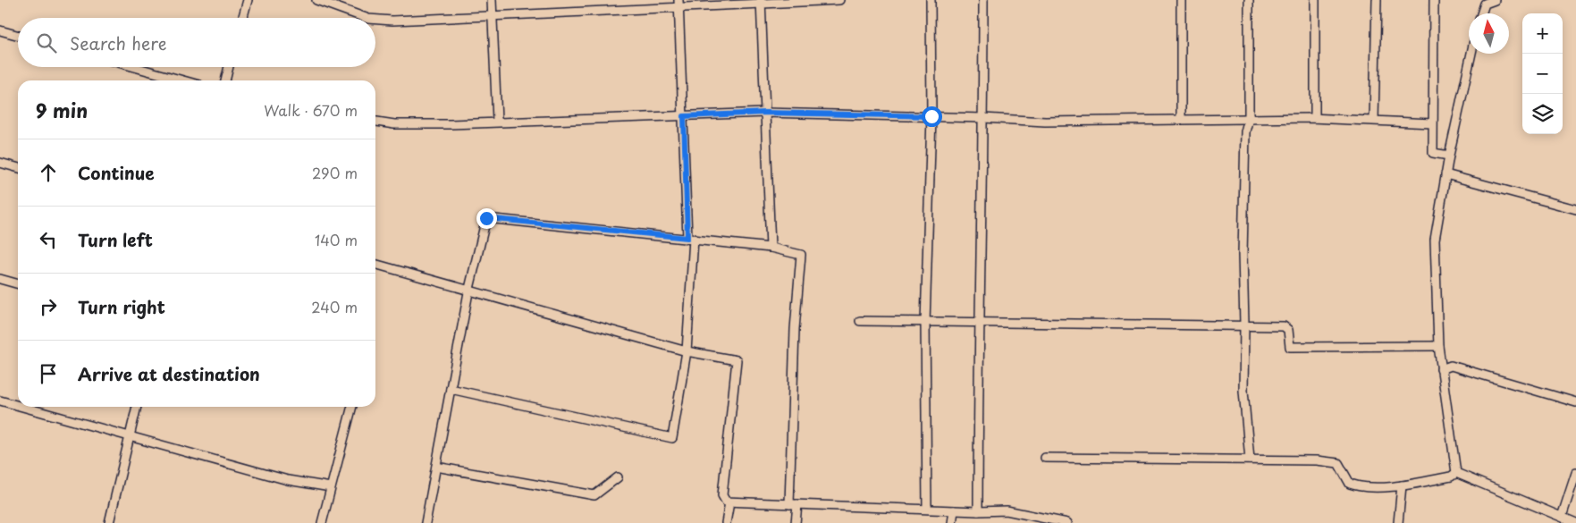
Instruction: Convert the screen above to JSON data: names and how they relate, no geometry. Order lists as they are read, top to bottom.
{
  "north": "top",
  "page": {
    "map_buttons": ["+", "−"],
    "search": "Search here",
    "heading": ["9 min", "Walk · 670 m"],
    "list": [
      ["Continue", "290 m"],
      ["Turn left", "140 m"],
      ["Turn right", "240 m"],
      "Arrive at destination"
    ]
  }
}
